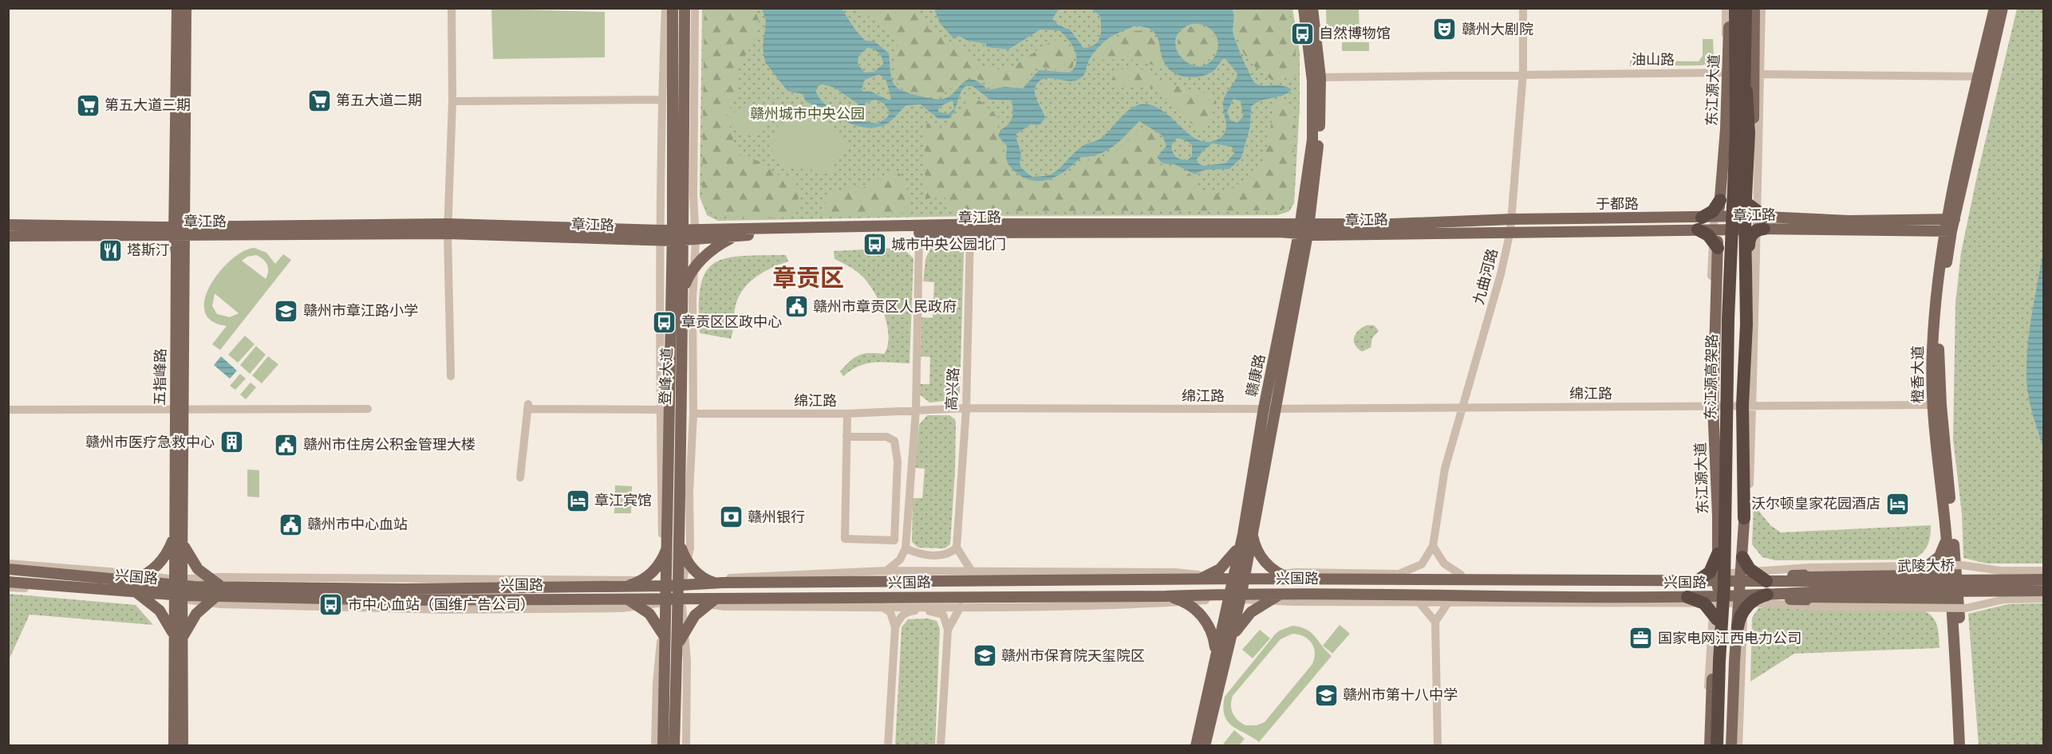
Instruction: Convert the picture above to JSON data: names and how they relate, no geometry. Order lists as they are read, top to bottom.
{
  "streets": {
    "highway": ["东江源高架路"],
    "main road": [
      "东江源大道",
      "于都路",
      "章江路",
      "橙香大道",
      "赣康路",
      "登峰大道",
      "五指峰路",
      "武陵大桥",
      "兴国路"
    ],
    "street": [
      "油山路",
      "九曲河路",
      "高兴路",
      "绵江路"
    ]
  },
  "crossings": [
    ["油山路", "东江源大道"],
    ["油山路", "九曲河路"],
    ["油山路", "橙香大道"],
    ["油山路", "赣康路"],
    ["东江源大道", "于都路"],
    ["东江源大道", "章江路"],
    ["东江源大道", "绵江路"],
    ["东江源大道", "兴国路"],
    ["于都路", "章江路"],
    ["于都路", "九曲河路"],
    ["于都路", "橙香大道"],
    ["于都路", "赣康路"],
    ["章江路", "九曲河路"],
    ["章江路", "橙香大道"],
    ["章江路", "赣康路"],
    ["章江路", "登峰大道"],
    ["章江路", "五指峰路"],
    ["章江路", "高兴路"],
    ["九曲河路", "绵江路"],
    ["橙香大道", "绵江路"],
    ["赣康路", "绵江路"],
    ["赣康路", "兴国路"],
    ["登峰大道", "兴国路"],
    ["五指峰路", "兴国路"],
    ["高兴路", "绵江路"],
    ["武陵大桥", "兴国路"]
  ],
  "districts": ["章贡区"],
  "parks": ["赣州城市中央公园"],
  "places": {
    "theatre": ["赣州大剧院"],
    "bus stop": [
      "自然博物馆",
      "城市中央公园北门",
      "章贡区区政中心",
      "市中心血站（国维广告公司）"
    ],
    "supermarket": ["第五大道二期", "第五大道三期"],
    "restaurant": ["塔斯汀"],
    "public building": ["赣州市章贡区人民政府", "赣州市住房公积金管理大楼", "赣州市中心血站"],
    "school or university": ["赣州市章江路小学", "赣州市保育院天玺院区", "赣州市第十八中学"],
    "building": ["赣州市医疗急救中心"],
    "hotel": ["章江宾馆", "沃尔顿皇家花园酒店"],
    "bank": ["赣州银行"],
    "office": ["国家电网江西电力公司"]
  }
}
